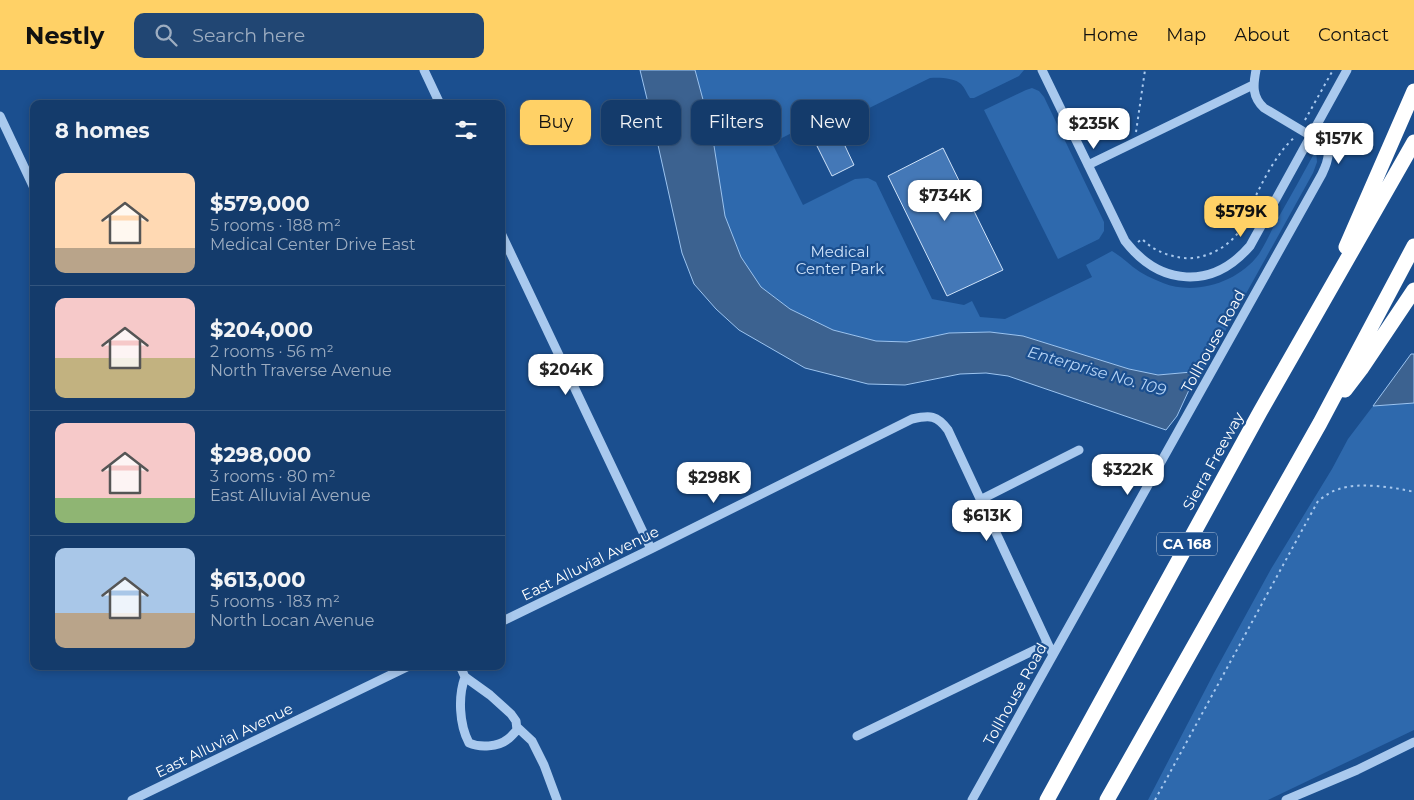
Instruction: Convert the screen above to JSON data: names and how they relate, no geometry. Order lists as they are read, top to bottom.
{
  "streets": {
    "highway": ["Sierra Freeway", "CA 168"],
    "street": ["Tollhouse Road", "East Alluvial Avenue"]
  },
  "water": ["Enterprise No. 109"],
  "parks": ["Medical Center Park"],
  "page": {
    "header": "Nestly",
    "search": "Search here",
    "nav": [
      "Home",
      "Map",
      "About",
      "Contact"
    ],
    "chip": [
      "Buy",
      "Rent",
      "Filters",
      "New"
    ],
    "heading": "8 homes",
    "price": [
      "$235K",
      "$157K",
      "$734K",
      "$579K",
      "$204K",
      "$322K",
      "$298K",
      "$613K"
    ],
    "list": [
      {
        "name": "$579,000",
        "note": "5 rooms · 188 m² · Medical Center Drive East"
      },
      {
        "name": "$204,000",
        "note": "2 rooms · 56 m² · North Traverse Avenue"
      },
      {
        "name": "$298,000",
        "note": "3 rooms · 80 m² · East Alluvial Avenue"
      },
      {
        "name": "$613,000",
        "note": "5 rooms · 183 m² · North Locan Avenue"
      }
    ]
  }
}
